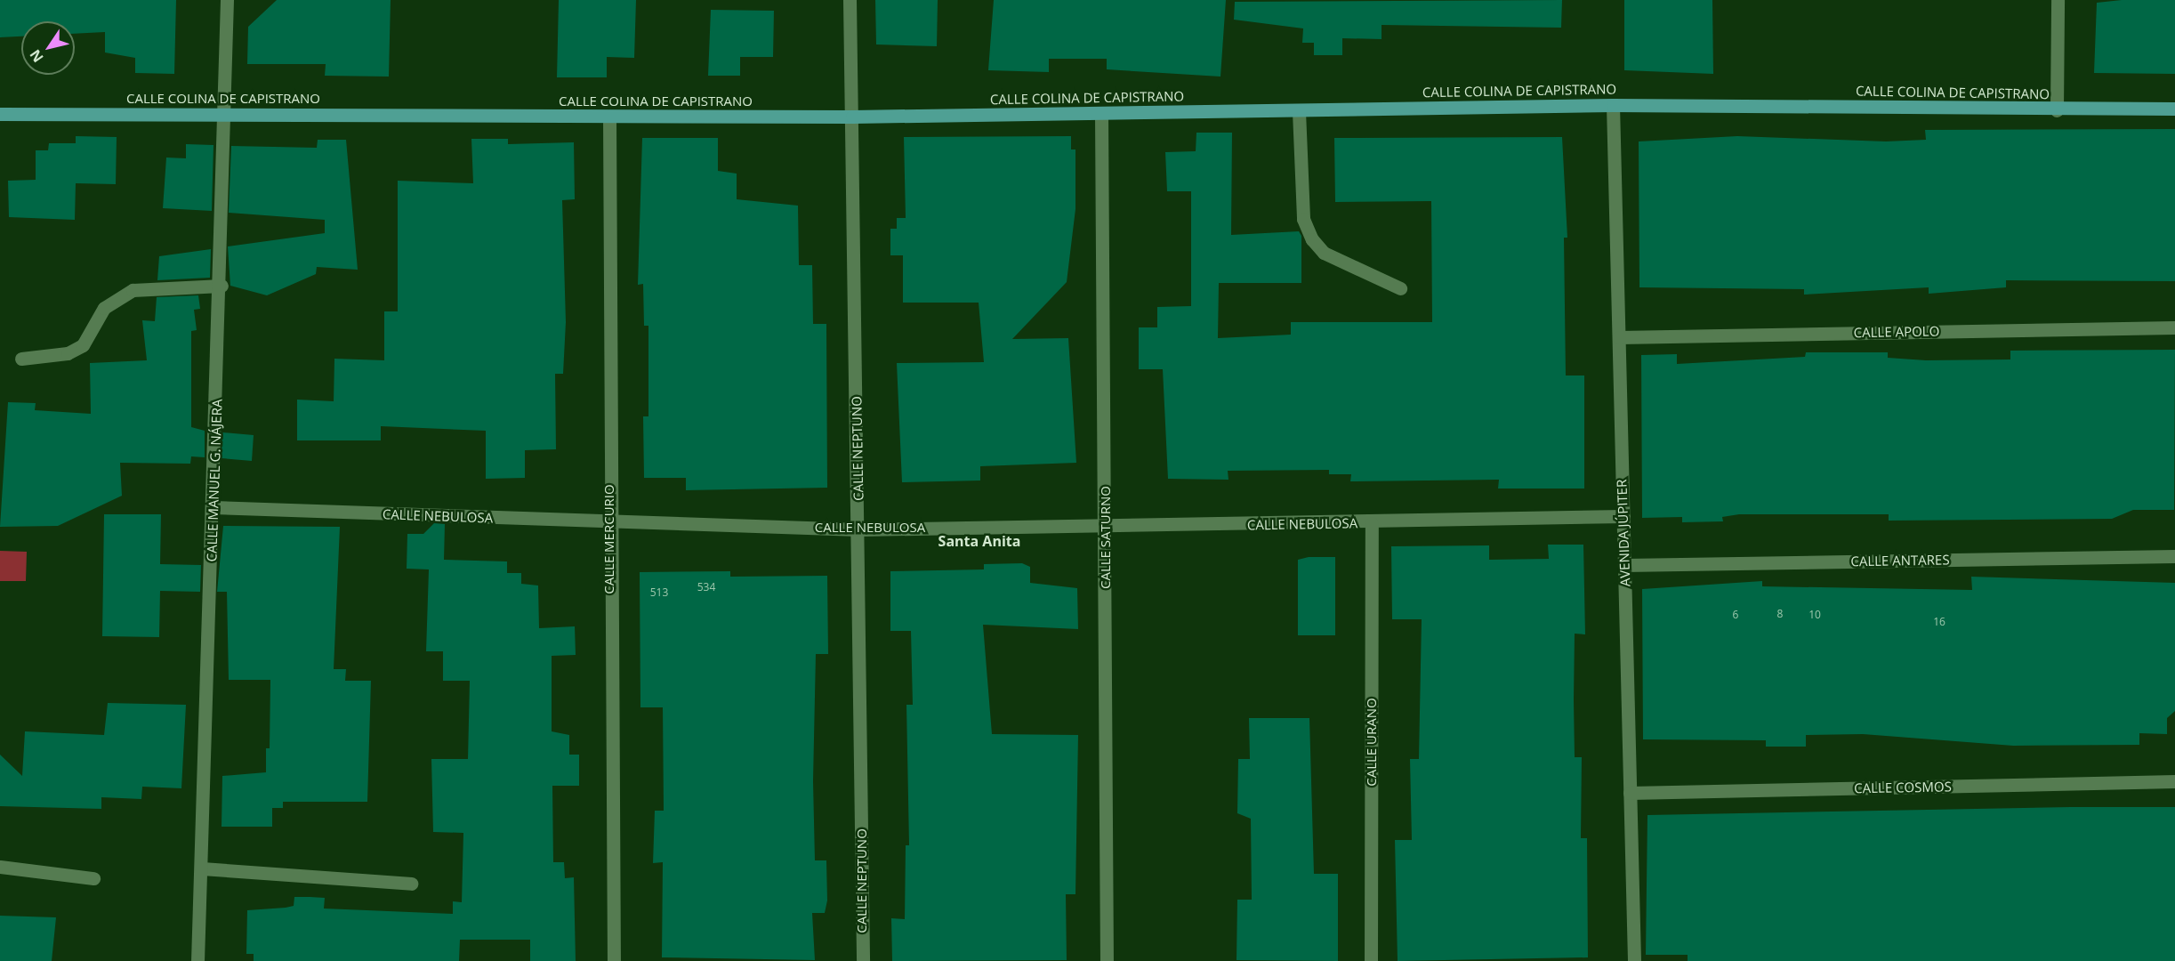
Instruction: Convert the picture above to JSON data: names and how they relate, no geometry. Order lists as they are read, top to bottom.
{
  "streets": {
    "main road": ["CALLE COLINA DE CAPISTRANO"],
    "street": [
      "CALLE APOLO",
      "CALLE NEPTUNO",
      "CALLE MANUEL G. NÁJERA",
      "CALLE NEBULOSA",
      "AVENIDA JÚPITER",
      "CALLE SATURNO",
      "CALLE MERCURIO",
      "CALLE ANTARES",
      "CALLE URANO",
      "CALLE COSMOS"
    ]
  },
  "crossings": [
    ["CALLE COLINA DE CAPISTRANO", "CALLE NEPTUNO"],
    ["CALLE COLINA DE CAPISTRANO", "CALLE MANUEL G. NÁJERA"],
    ["CALLE COLINA DE CAPISTRANO", "AVENIDA JÚPITER"],
    ["CALLE COLINA DE CAPISTRANO", "CALLE SATURNO"],
    ["CALLE COLINA DE CAPISTRANO", "CALLE MERCURIO"],
    ["CALLE APOLO", "AVENIDA JÚPITER"],
    ["CALLE NEPTUNO", "CALLE NEBULOSA"],
    ["CALLE MANUEL G. NÁJERA", "CALLE NEBULOSA"],
    ["CALLE NEBULOSA", "AVENIDA JÚPITER"],
    ["CALLE NEBULOSA", "CALLE SATURNO"],
    ["CALLE NEBULOSA", "CALLE MERCURIO"],
    ["CALLE NEBULOSA", "CALLE URANO"],
    ["AVENIDA JÚPITER", "CALLE ANTARES"],
    ["AVENIDA JÚPITER", "CALLE COSMOS"]
  ],
  "districts": ["Santa Anita"],
  "house_numbers": [
    "534",
    "513",
    "8",
    "6",
    "10",
    "16"
  ],
  "north": "bottom left"
}
